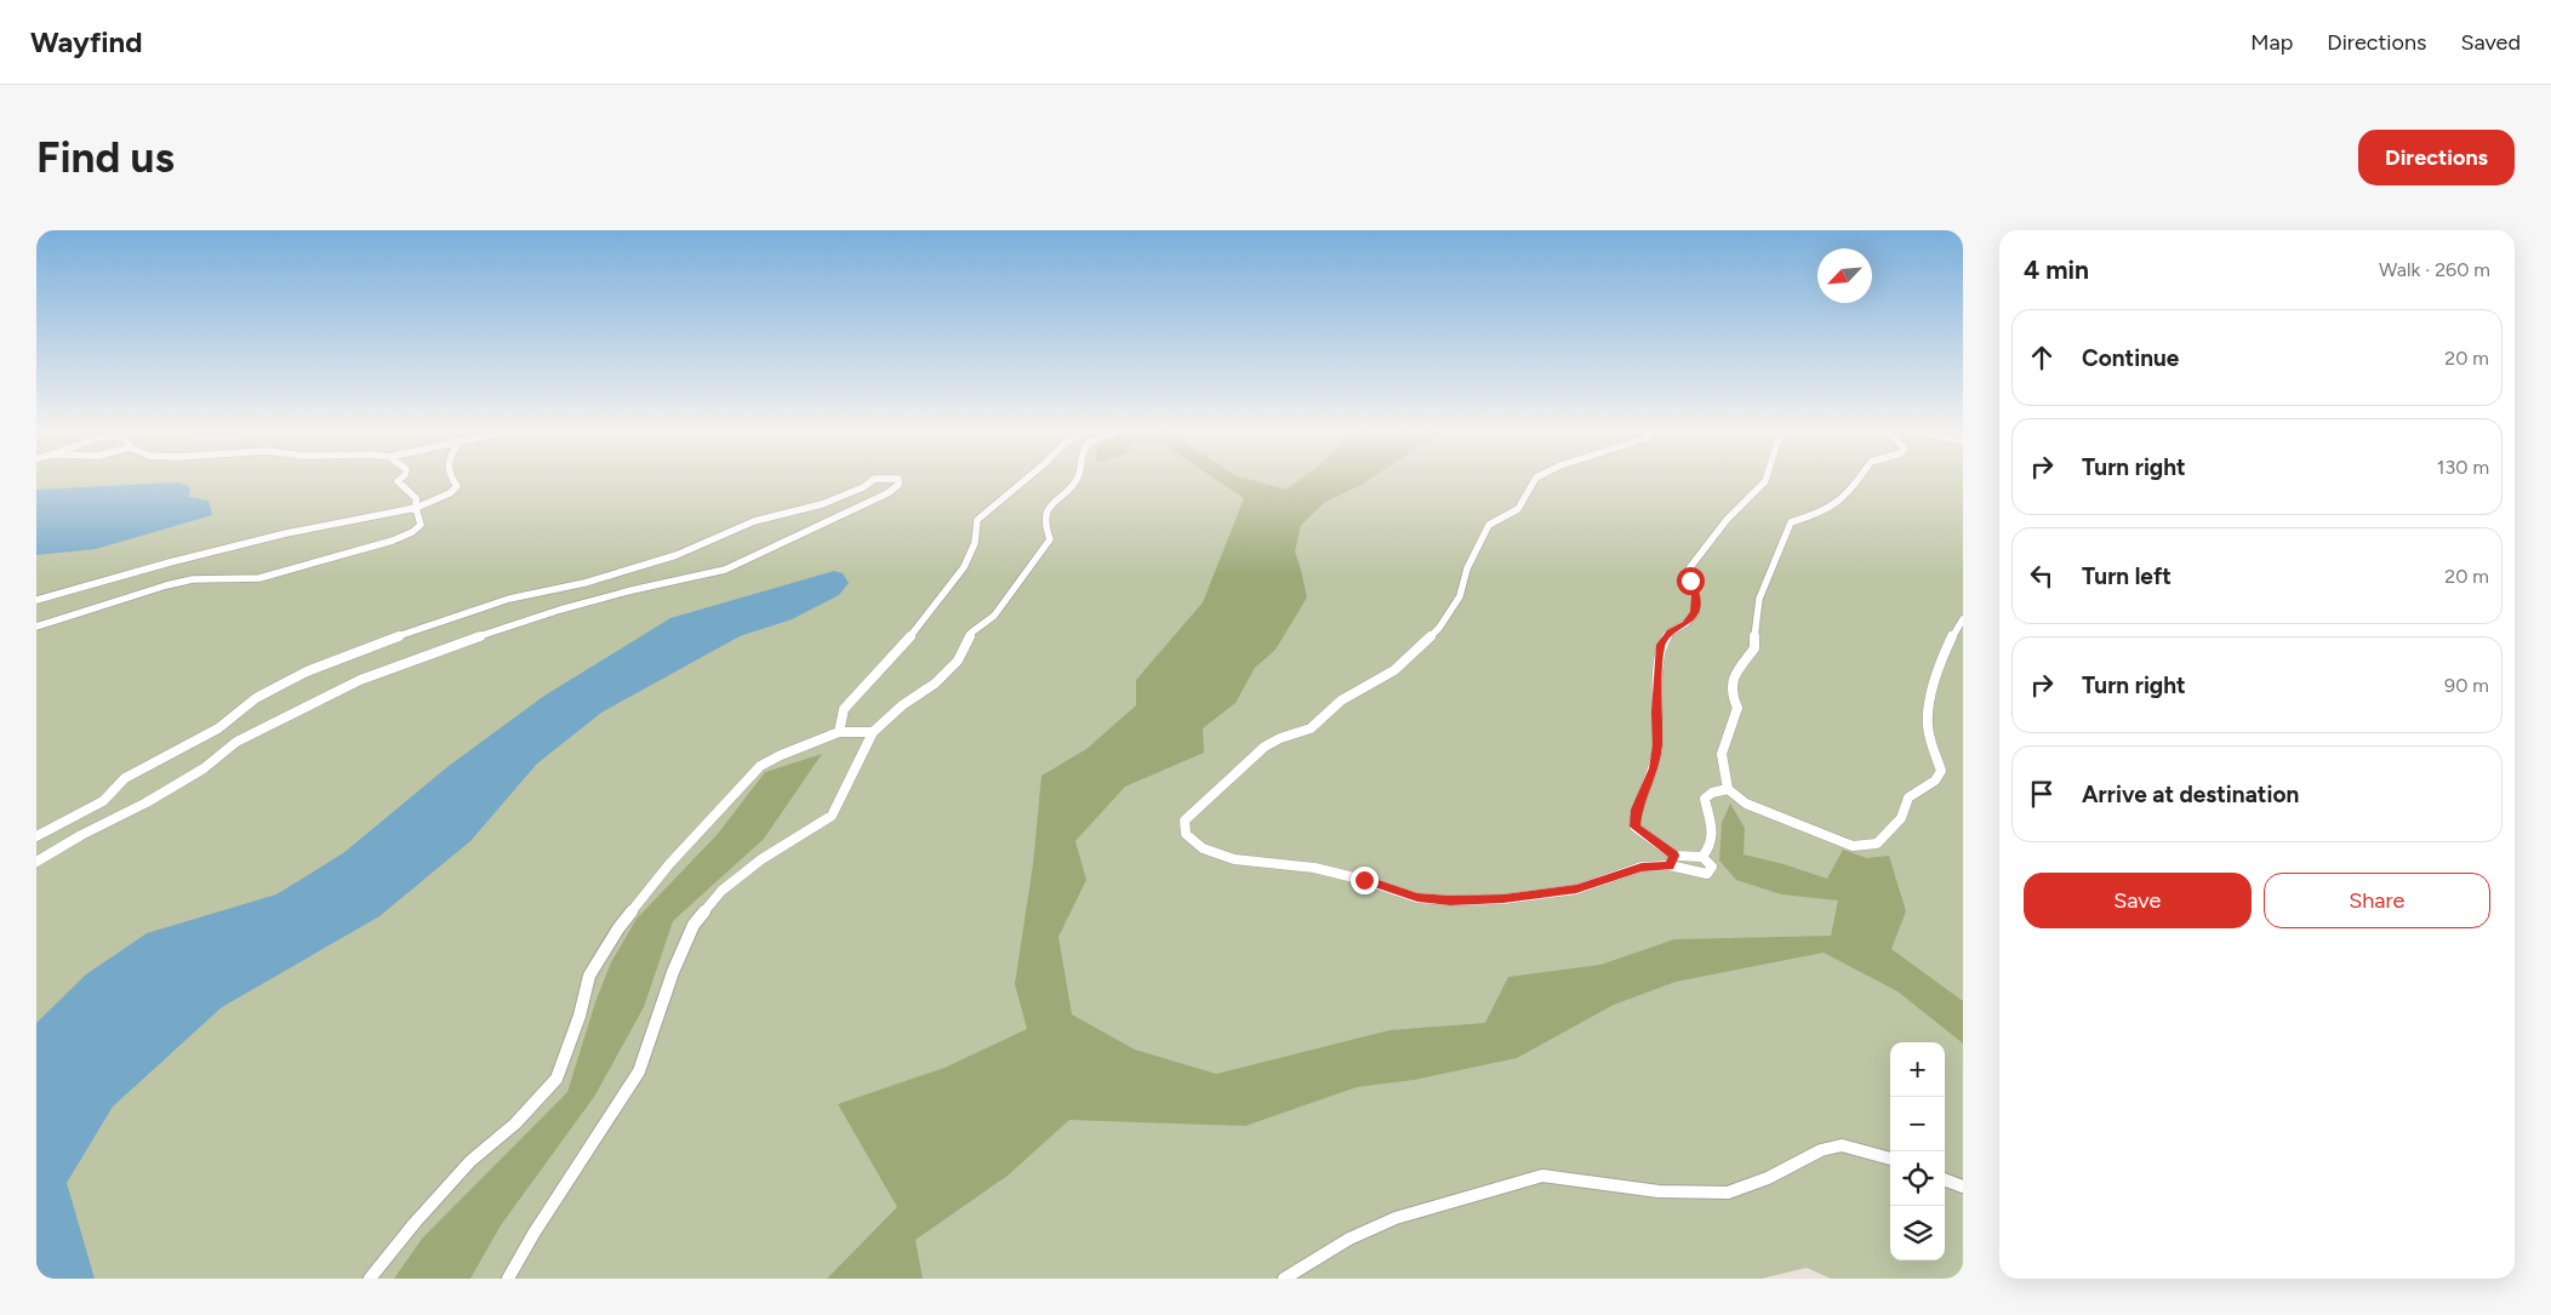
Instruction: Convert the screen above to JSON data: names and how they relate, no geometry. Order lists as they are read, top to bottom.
{
  "north": "bottom left",
  "page": {
    "header": "Wayfind",
    "nav": ["Map", "Directions", "Saved"],
    "buttons": [
      "Directions",
      ["Save", "Share"]
    ],
    "title": "Find us",
    "heading": ["4 min", "Walk · 260 m"],
    "list": [
      ["Continue", "20 m"],
      ["Turn right", "130 m"],
      ["Turn left", "20 m"],
      ["Turn right", "90 m"],
      "Arrive at destination"
    ],
    "map_buttons": ["+", "−"]
  }
}
